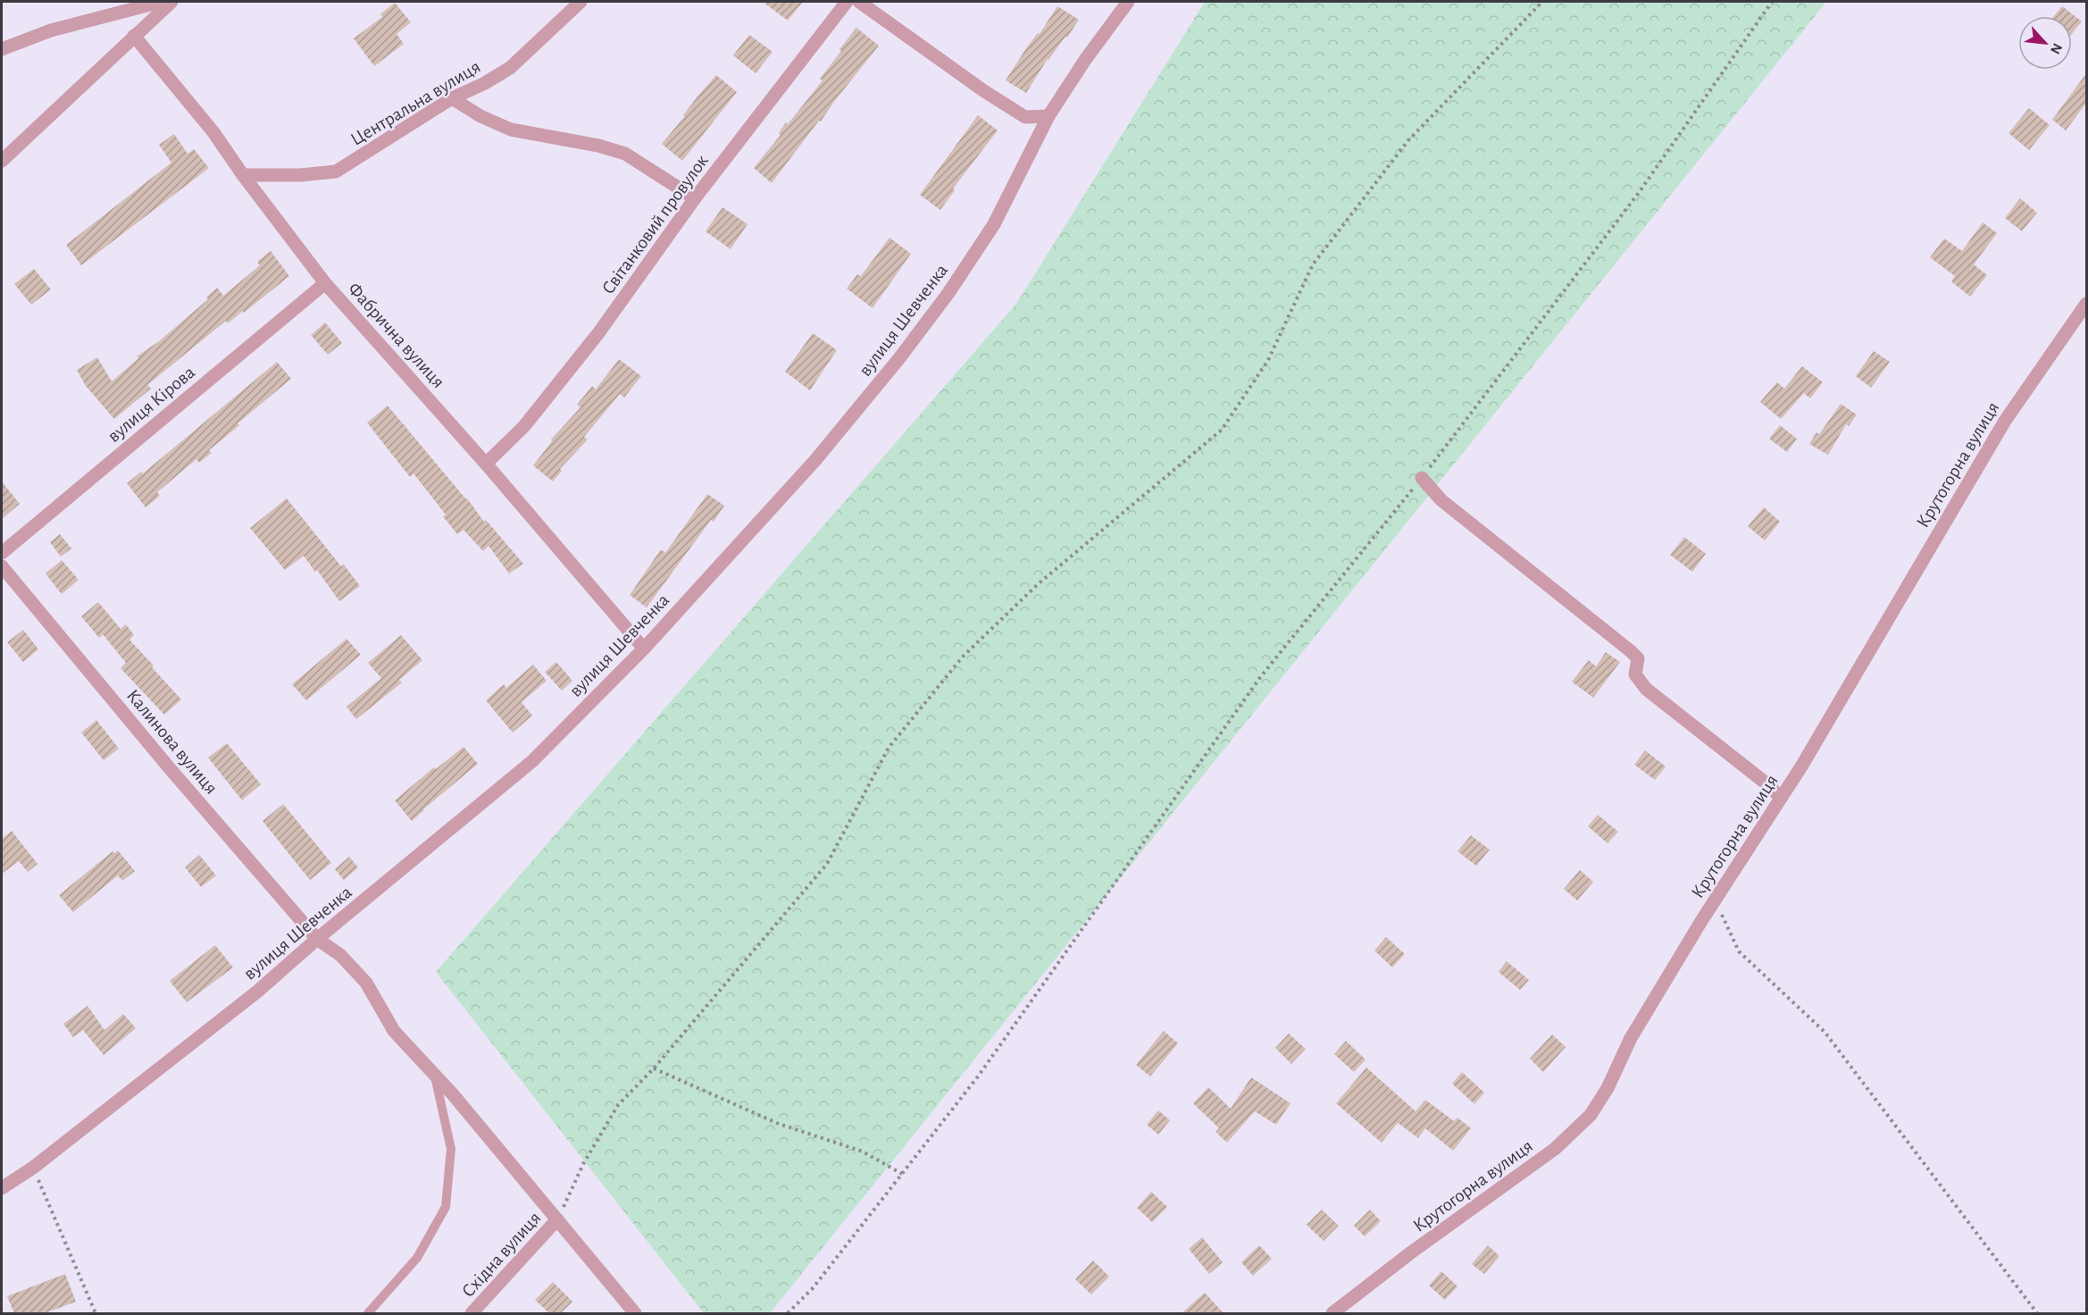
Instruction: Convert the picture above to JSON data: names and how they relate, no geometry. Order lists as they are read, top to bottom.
{
  "streets": {
    "street": [
      "Центральна вулиця",
      "Світанковий провулок",
      "вулиця Шевченка",
      "Фабрична вулиця",
      "вулиця Кірова",
      "Крутогорна вулиця",
      "Калинова вулиця",
      "Східна вулиця"
    ]
  },
  "crossings": [
    ["Центральна вулиця", "Фабрична вулиця"],
    ["Світанковий провулок", "Фабрична вулиця"],
    ["вулиця Шевченка", "Фабрична вулиця"],
    ["вулиця Шевченка", "Калинова вулиця"],
    ["Фабрична вулиця", "вулиця Кірова"],
    ["Калинова вулиця", "Східна вулиця"]
  ],
  "north": "bottom right"
}
